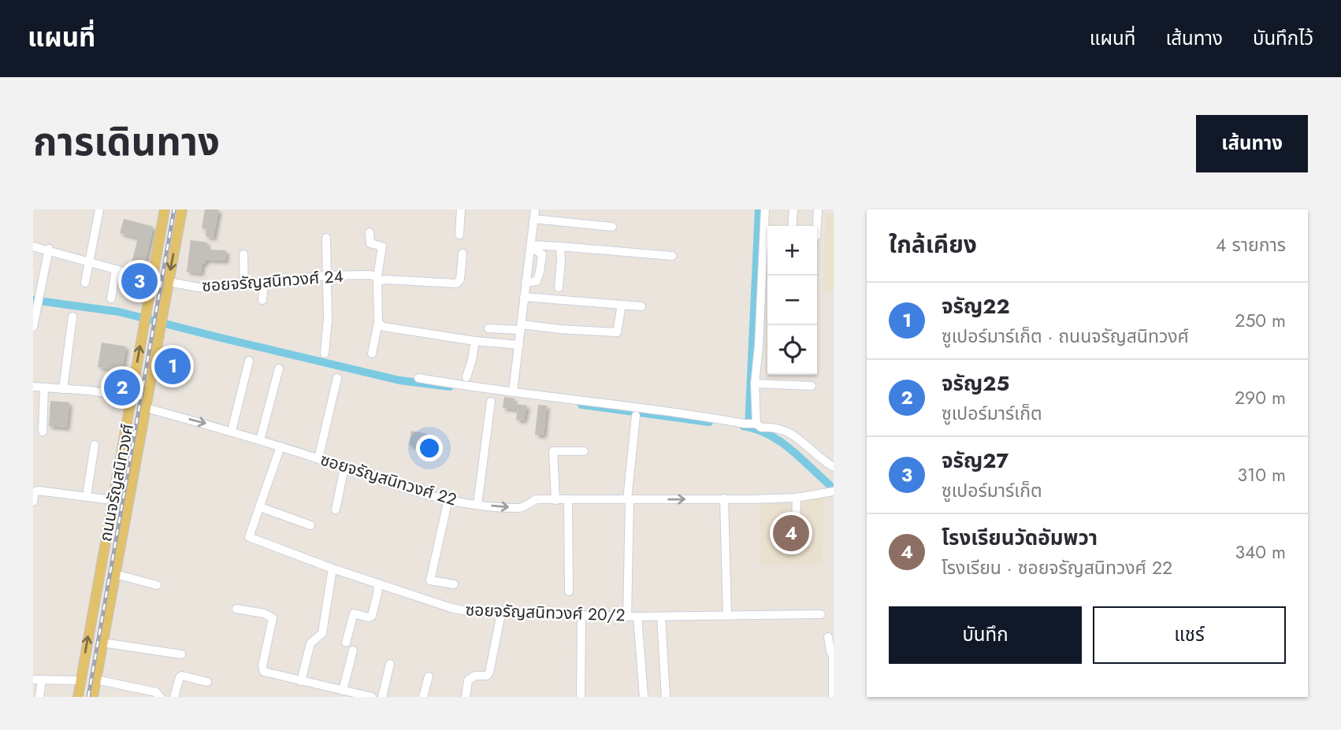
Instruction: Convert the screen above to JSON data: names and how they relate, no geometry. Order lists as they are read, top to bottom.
{
  "streets": {
    "main road": ["ถนนจรัญสนิทวงศ์"],
    "street": ["ซอยจรัญสนิทวงศ์ 24", "ซอยจรัญสนิทวงศ์ 22", "ซอยจรัญสนิทวงศ์ 20/2"]
  },
  "crossings": [
    ["ซอยจรัญสนิทวงศ์ 24", "ถนนจรัญสนิทวงศ์"],
    ["ซอยจรัญสนิทวงศ์ 22", "ถนนจรัญสนิทวงศ์"]
  ],
  "one_way": ["ซอยจรัญสนิทวงศ์ 22"],
  "page": {
    "header": "แผนที่",
    "nav": ["แผนที่", "เส้นทาง", "บันทึกไว้"],
    "title": "การเดินทาง",
    "buttons": [
      "เส้นทาง",
      ["บันทึก", "แชร์"]
    ],
    "heading": ["ใกล้เคียง", "4 รายการ"],
    "map_buttons": ["+", "−"],
    "pins": [
      "3",
      "1",
      "2",
      "4"
    ],
    "list": [
      {
        "mark": "1",
        "name": "จรัญ22",
        "note": "ซูเปอร์มาร์เก็ต · ถนนจรัญสนิทวงศ์",
        "value": "250 m"
      },
      {
        "mark": "2",
        "name": "จรัญ25",
        "note": "ซูเปอร์มาร์เก็ต",
        "value": "290 m"
      },
      {
        "mark": "3",
        "name": "จรัญ27",
        "note": "ซูเปอร์มาร์เก็ต",
        "value": "310 m"
      },
      {
        "mark": "4",
        "name": "โรงเรียนวัดอัมพวา",
        "note": "โรงเรียน · ซอยจรัญสนิทวงศ์ 22",
        "value": "340 m"
      }
    ]
  }
}
